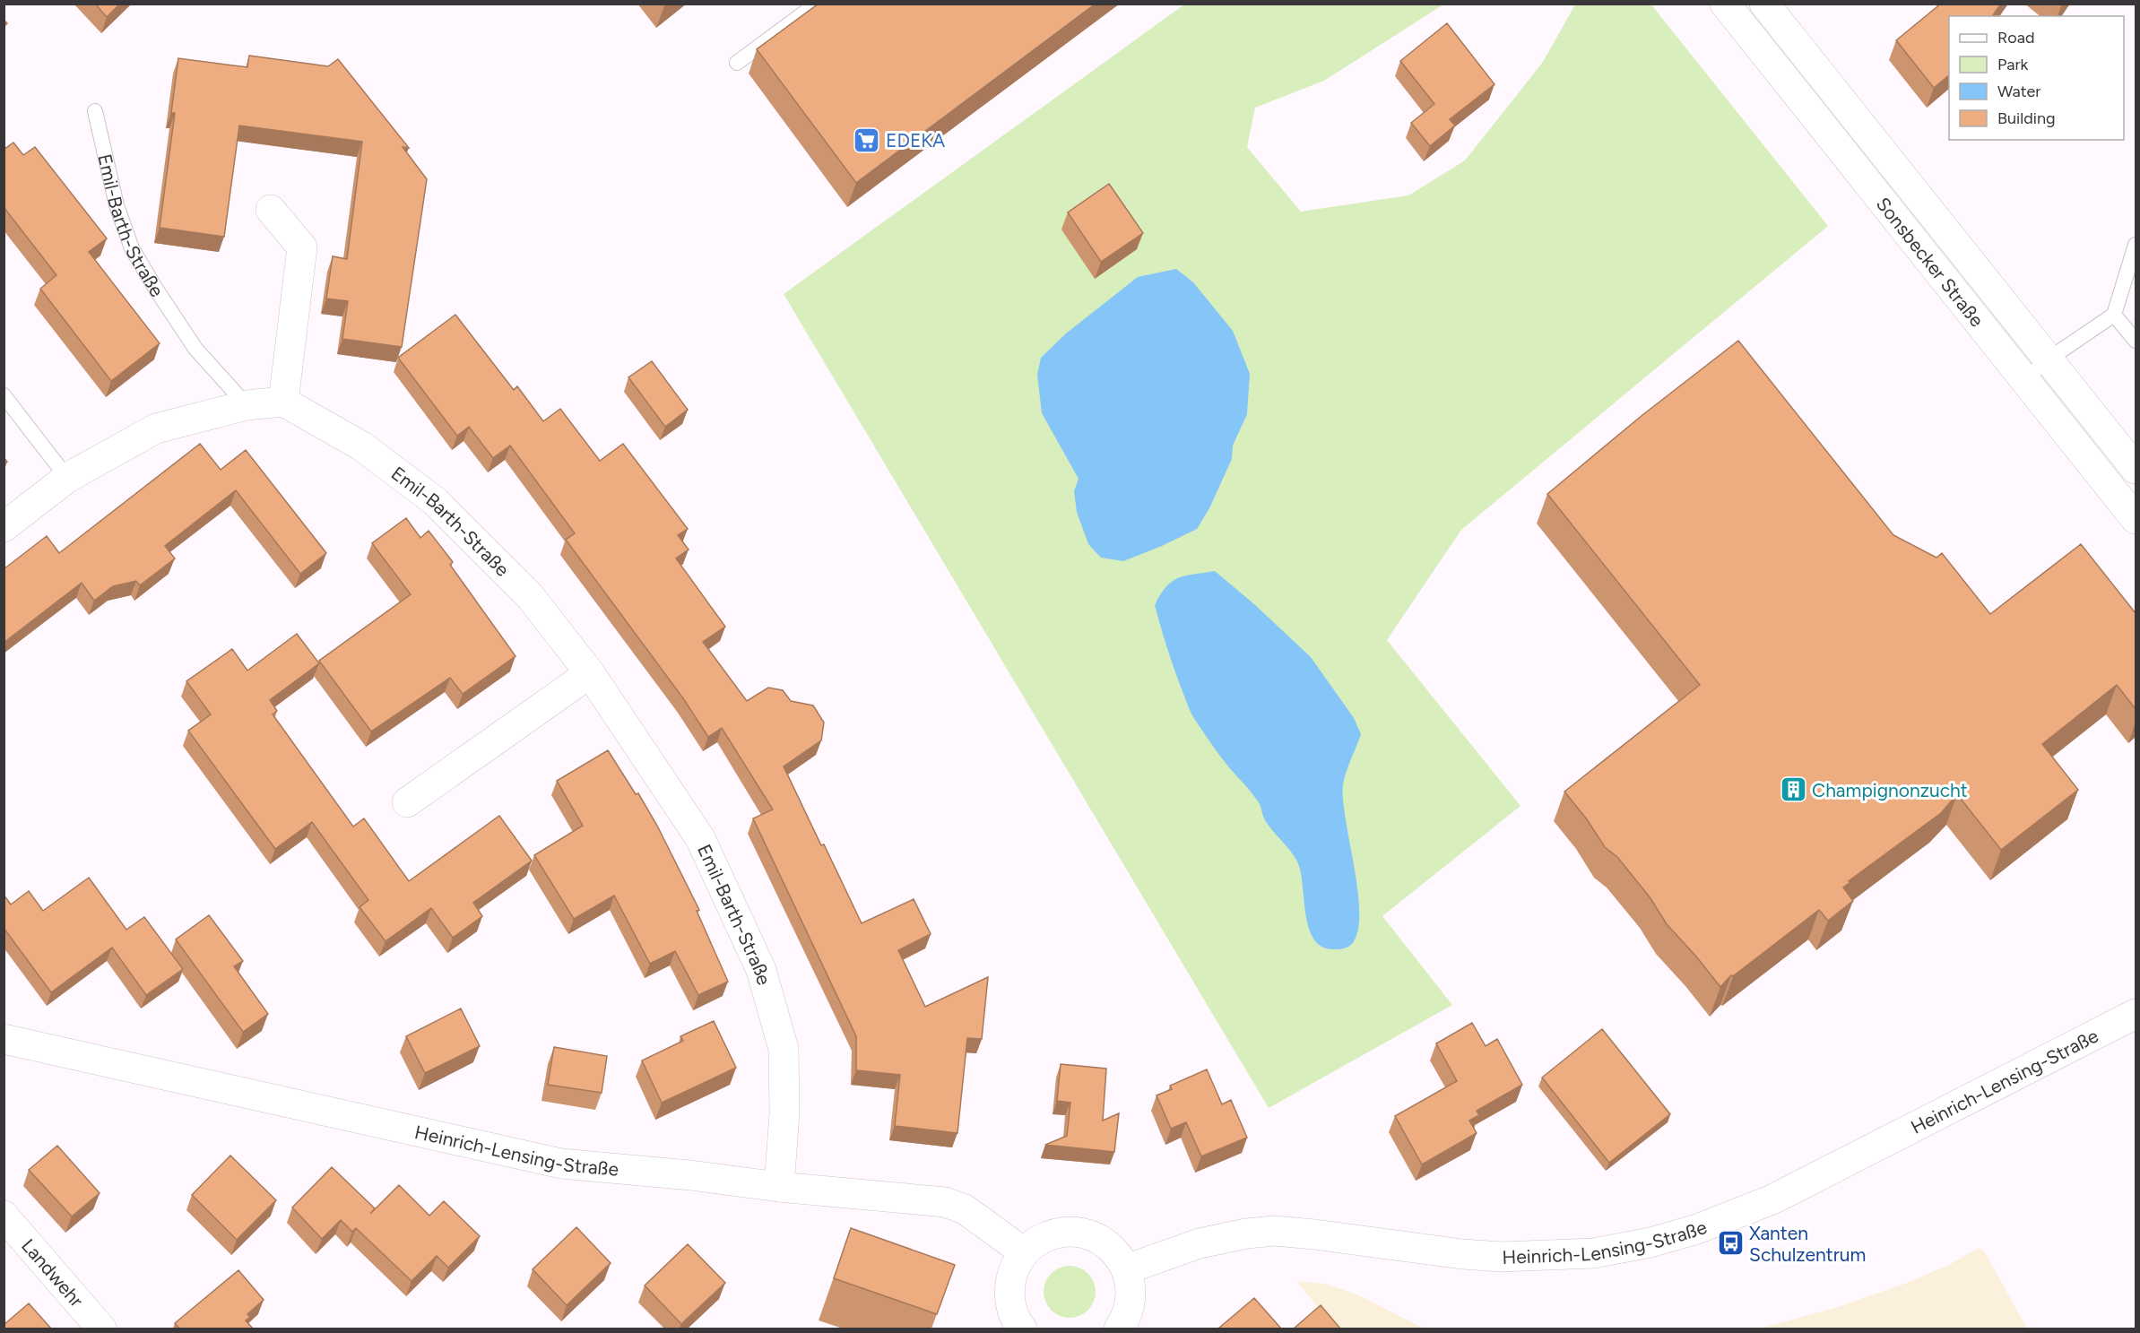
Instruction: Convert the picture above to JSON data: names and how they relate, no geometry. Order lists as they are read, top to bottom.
{
  "streets": {
    "street": [
      "Emil-Barth-Straße",
      "Sonsbecker Straße",
      "Heinrich-Lensing-Straße",
      "Landwehr"
    ]
  },
  "crossings": [
    ["Emil-Barth-Straße", "Heinrich-Lensing-Straße"]
  ],
  "places": {
    "supermarket": ["EDEKA"],
    "building": ["Champignonzucht"],
    "bus stop": ["Xanten Schulzentrum"]
  },
  "legend": [
    "Road",
    "Park",
    "Water",
    "Building"
  ]
}
